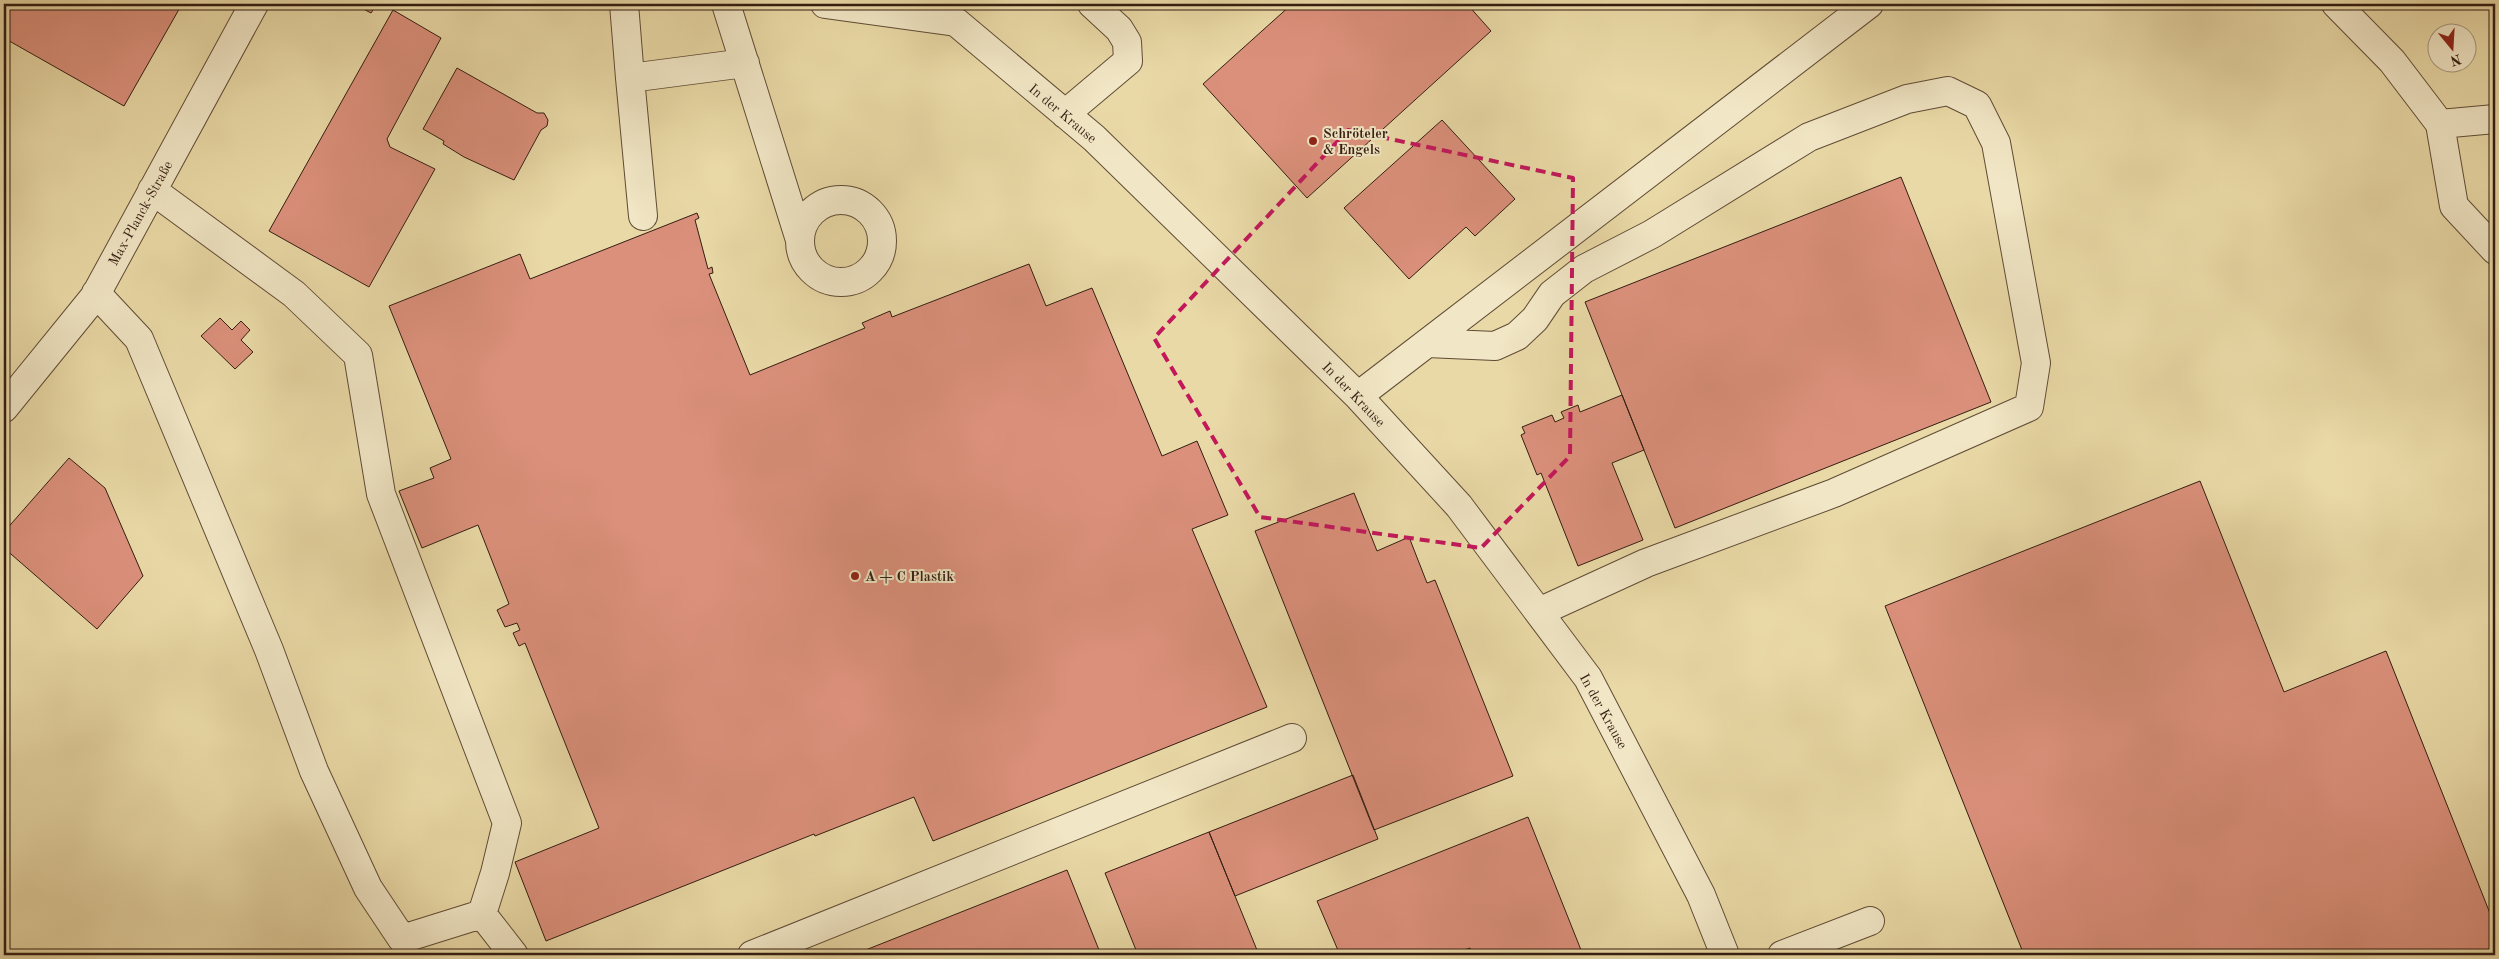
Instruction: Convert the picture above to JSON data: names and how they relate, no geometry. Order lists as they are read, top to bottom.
{
  "streets": {
    "street": ["In der Krause", "Max-Planck-Straße"]
  },
  "places": ["Schröteler & Engels", "A + C Plastik"],
  "north": "bottom"
}
